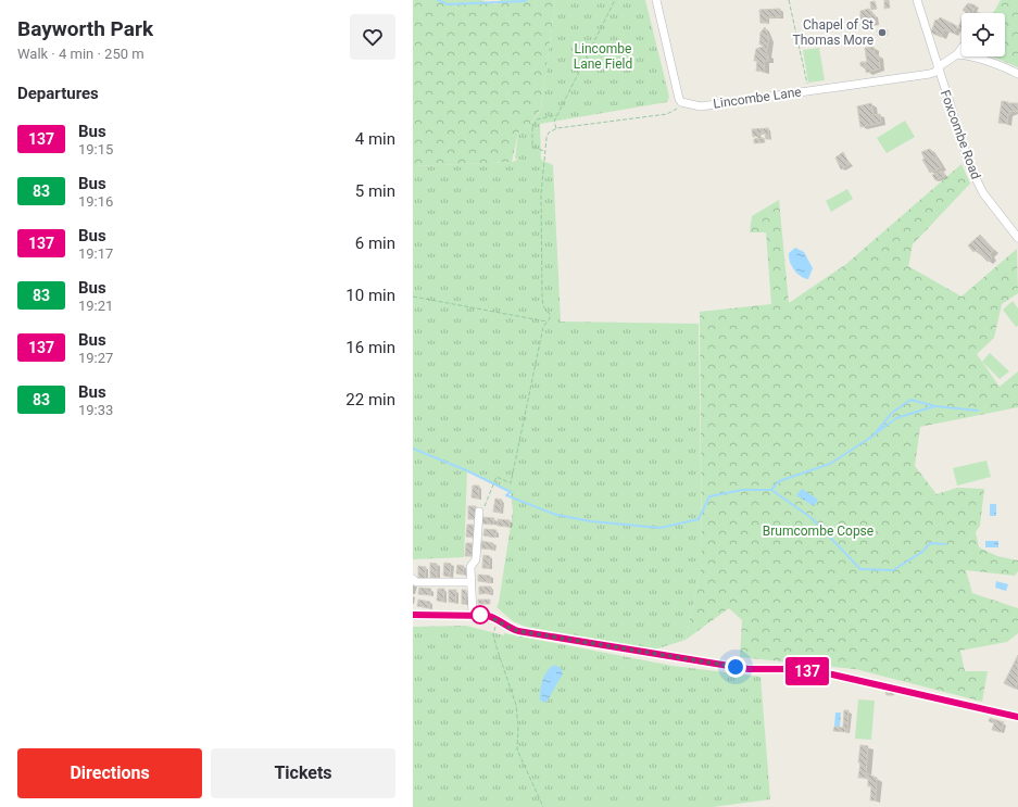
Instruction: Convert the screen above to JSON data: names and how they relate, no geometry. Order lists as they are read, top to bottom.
{
  "streets": {
    "street": ["Lincombe Lane", "Foxcombe Road"]
  },
  "crossings": [
    ["Lincombe Lane", "Foxcombe Road"]
  ],
  "parks": ["Lincombe Lane Field", "Brumcombe Copse"],
  "places": ["Chapel of St Thomas More"],
  "lines": ["bus line 137"],
  "page": {
    "heading": [
      ["Bayworth Park", "Walk · 4 min · 250 m"],
      "Departures"
    ],
    "on_map": "137",
    "list": [
      {
        "mark": "137",
        "name": "Bus",
        "note": "19:15",
        "value": "4 min"
      },
      {
        "mark": "83",
        "name": "Bus",
        "note": "19:16",
        "value": "5 min"
      },
      {
        "mark": "137",
        "name": "Bus",
        "note": "19:17",
        "value": "6 min"
      },
      {
        "mark": "83",
        "name": "Bus",
        "note": "19:21",
        "value": "10 min"
      },
      {
        "mark": "137",
        "name": "Bus",
        "note": "19:27",
        "value": "16 min"
      },
      {
        "mark": "83",
        "name": "Bus",
        "note": "19:33",
        "value": "22 min"
      }
    ],
    "buttons": ["Directions", "Tickets"]
  }
}
